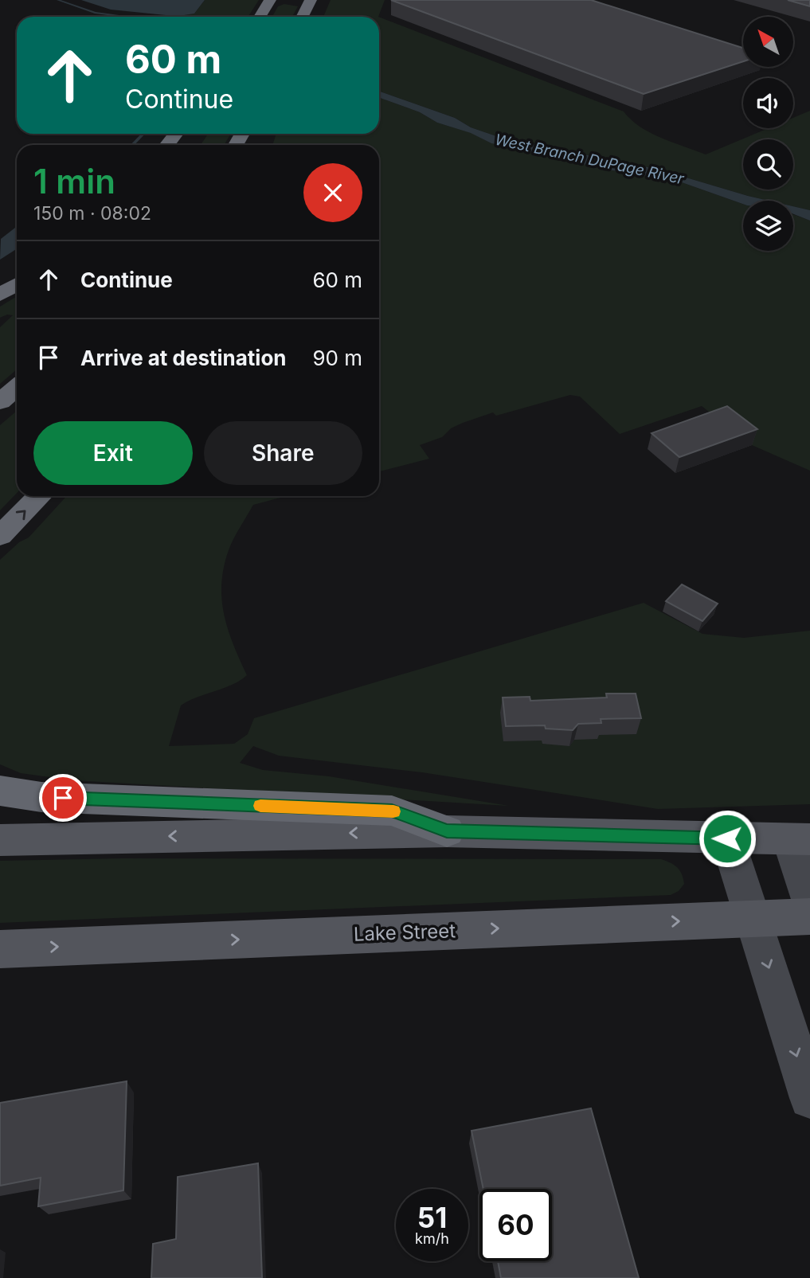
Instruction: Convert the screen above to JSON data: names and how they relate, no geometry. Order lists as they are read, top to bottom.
{
  "streets": {
    "main road": ["Lake Street"]
  },
  "water": ["West Branch DuPage River"],
  "north": "top left",
  "page": {
    "turn": ["60 m", "Continue"],
    "heading": ["1 min", "150 m · 08:02"],
    "list": [
      {
        "name": "Continue",
        "value": "60 m"
      },
      {
        "name": "Arrive at destination",
        "value": "90 m"
      }
    ],
    "buttons": ["Exit", "Share"],
    "speed": "51 km/h",
    "limit": "60"
  }
}
